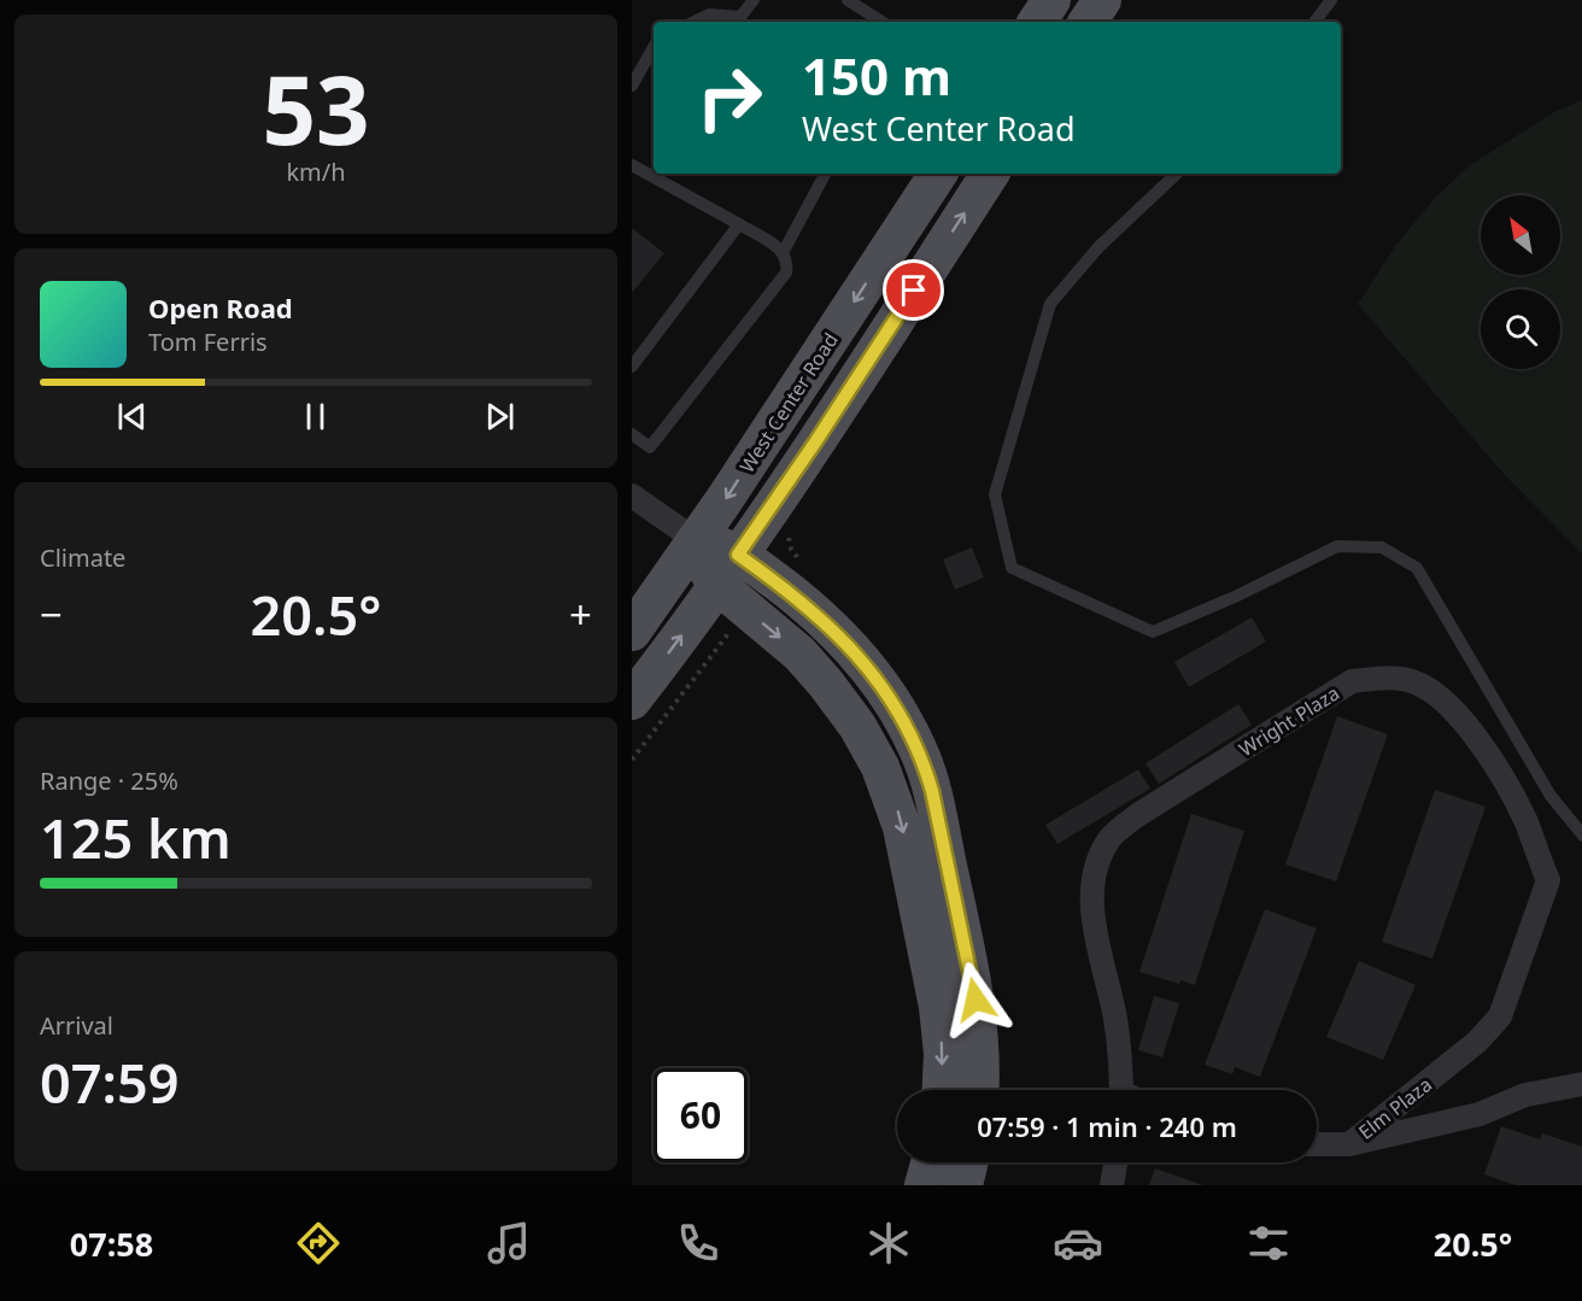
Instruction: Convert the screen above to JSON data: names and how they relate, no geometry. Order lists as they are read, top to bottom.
{
  "streets": {
    "main road": ["West Center Road"],
    "street": ["Wright Plaza", "Elm Plaza"]
  },
  "crossings": [
    ["Wright Plaza", "Elm Plaza"]
  ],
  "north": "top left",
  "page": {
    "tile": [
      ["53", "km/h"],
      "Climate",
      ["Range · 25%", "125 km"],
      ["Arrival", "07:59"]
    ],
    "turn": ["150 m", "West Center Road"],
    "song": ["Open Road", "Tom Ferris"],
    "heat": ["−", "20.5°", "+"],
    "limit": "60",
    "trip": "07:59 · 1 min · 240 m",
    "tabs": ["07:58", "20.5°"]
  }
}
